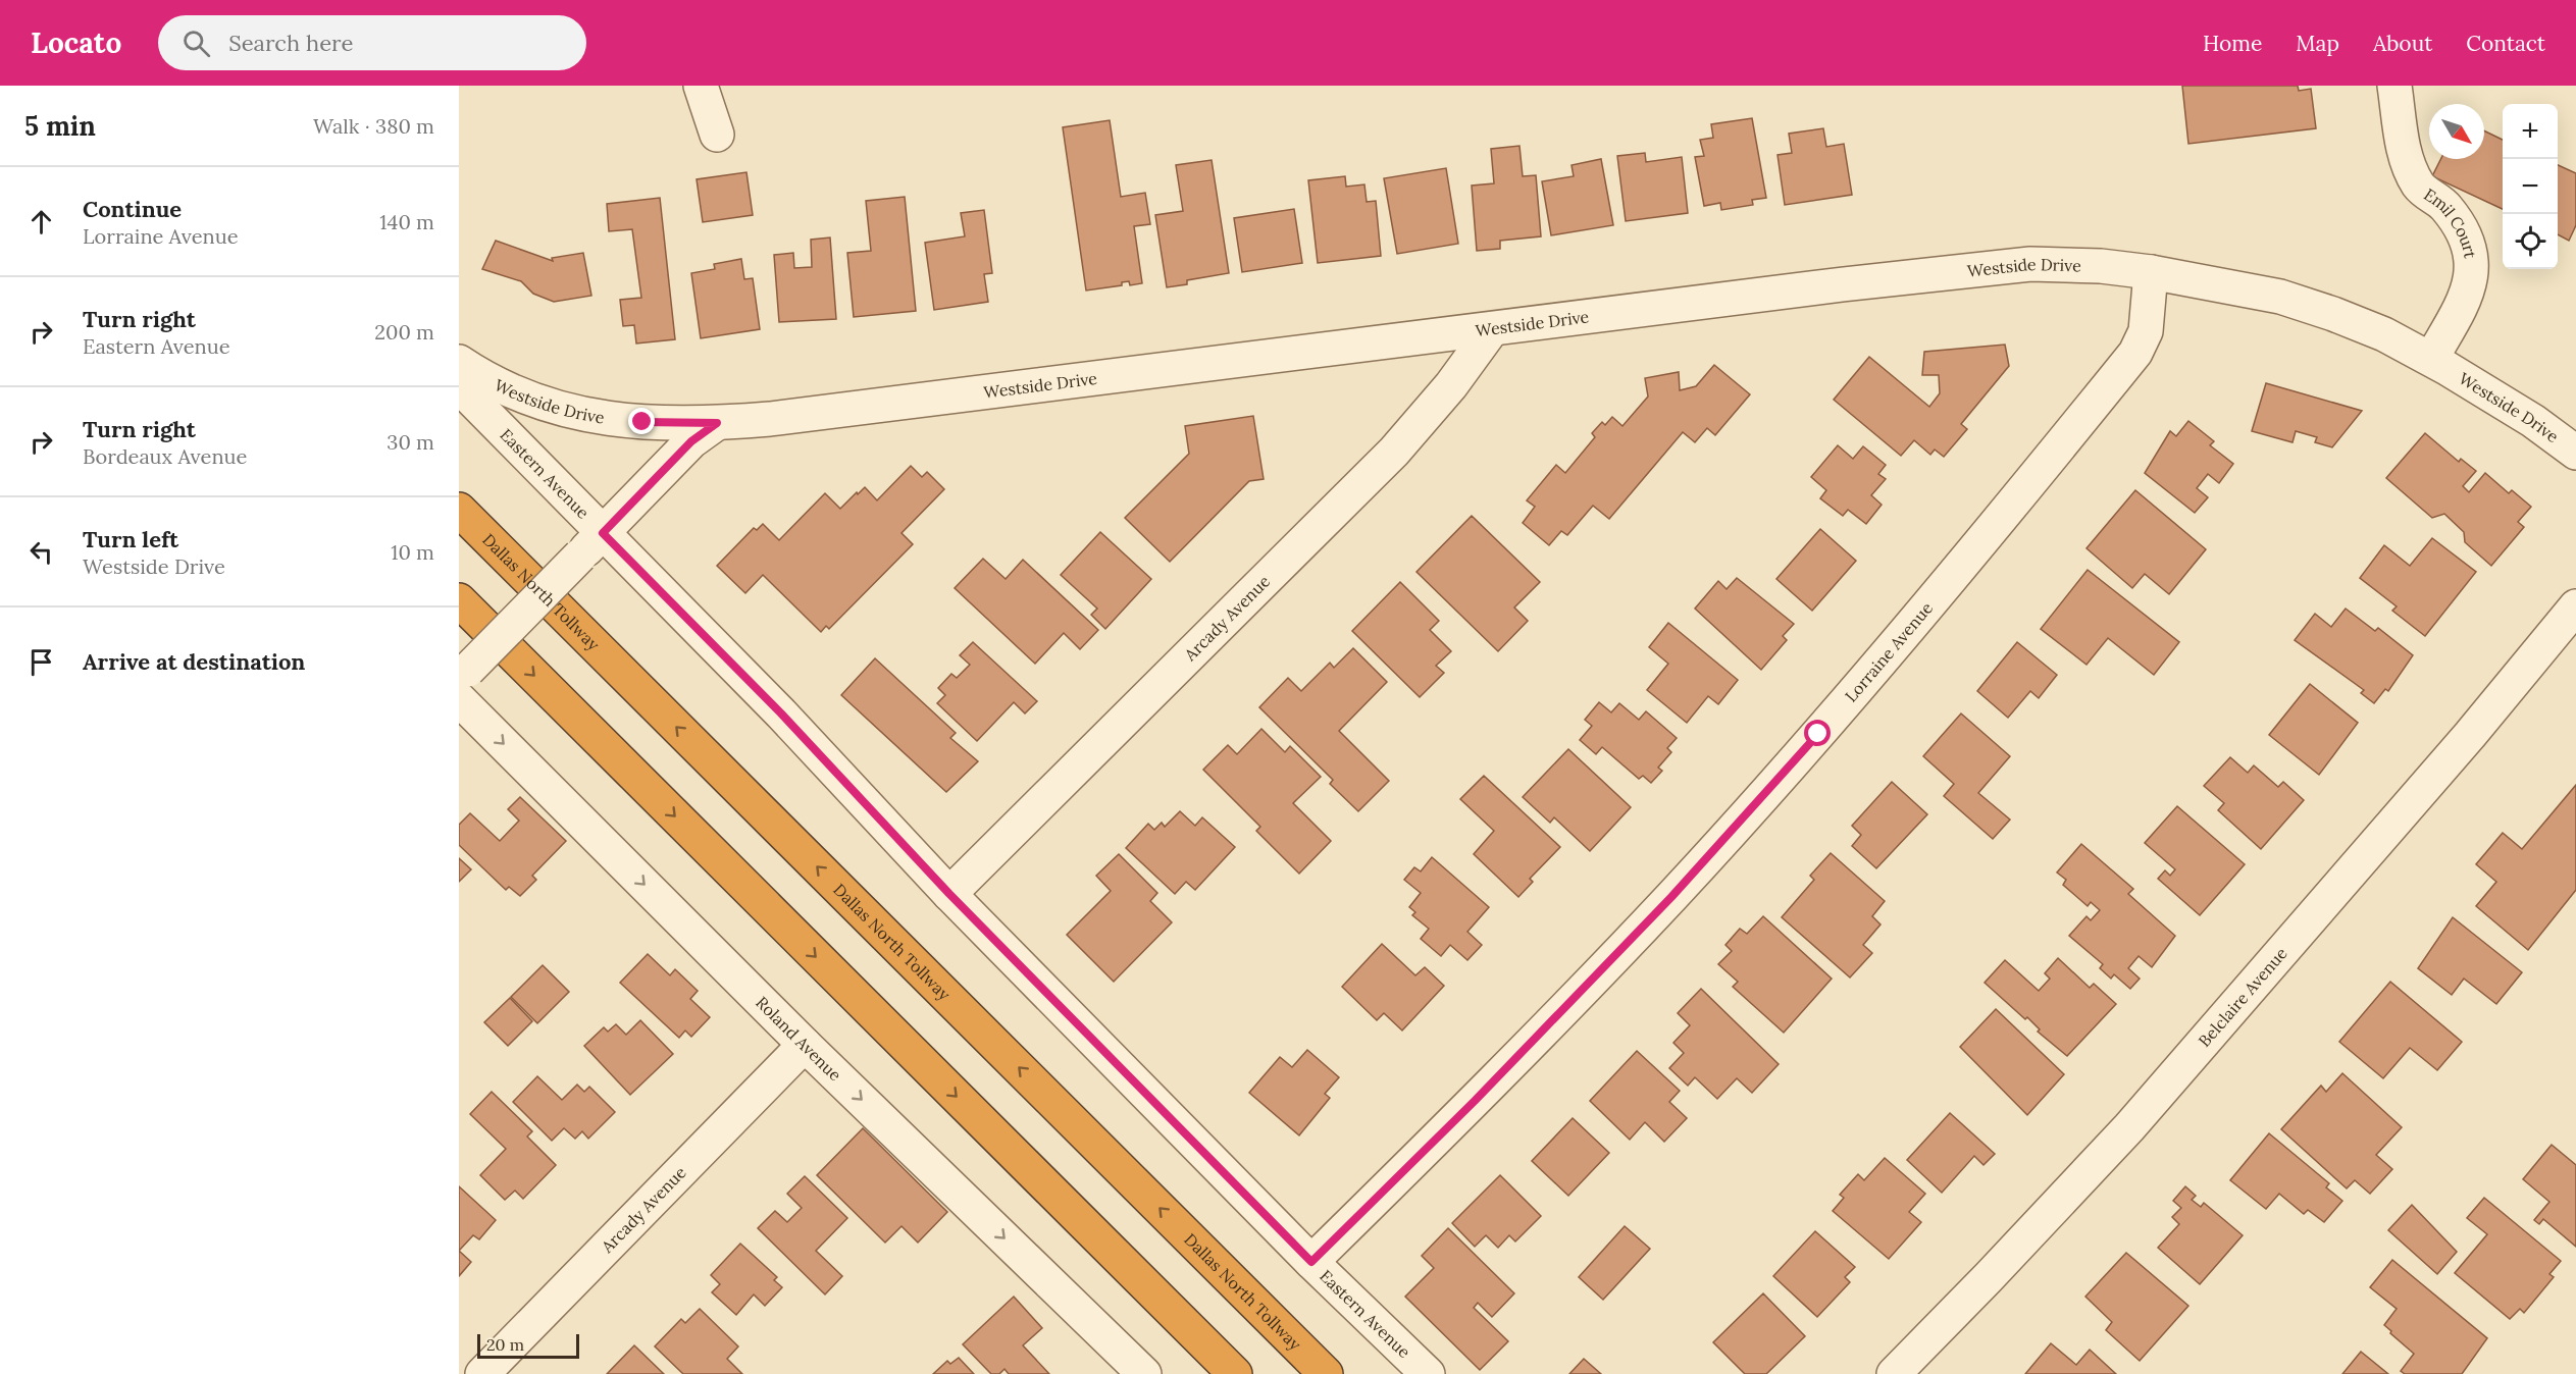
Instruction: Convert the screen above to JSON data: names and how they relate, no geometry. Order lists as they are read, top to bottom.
{
  "streets": {
    "highway": ["Dallas North Tollway"],
    "street": [
      "Emil Court",
      "Westside Drive",
      "Eastern Avenue",
      "Arcady Avenue",
      "Lorraine Avenue",
      "Belclaire Avenue",
      "Roland Avenue"
    ]
  },
  "crossings": [
    ["Emil Court", "Westside Drive"],
    ["Westside Drive", "Arcady Avenue"],
    ["Westside Drive", "Lorraine Avenue"],
    ["Eastern Avenue", "Arcady Avenue"],
    ["Eastern Avenue", "Lorraine Avenue"],
    ["Arcady Avenue", "Roland Avenue"]
  ],
  "one_way": ["Roland Avenue"],
  "scale_bar": "20 m",
  "north": "bottom right",
  "page": {
    "header": "Locato",
    "search": "Search here",
    "nav": [
      "Home",
      "Map",
      "About",
      "Contact"
    ],
    "heading": ["5 min", "Walk · 380 m"],
    "map_buttons": ["+", "−"],
    "list": [
      ["Continue", "Lorraine Avenue", "140 m"],
      ["Turn right", "Eastern Avenue", "200 m"],
      ["Turn right", "Bordeaux Avenue", "30 m"],
      ["Turn left", "Westside Drive", "10 m"],
      "Arrive at destination"
    ],
    "scale": "20 m"
  }
}
